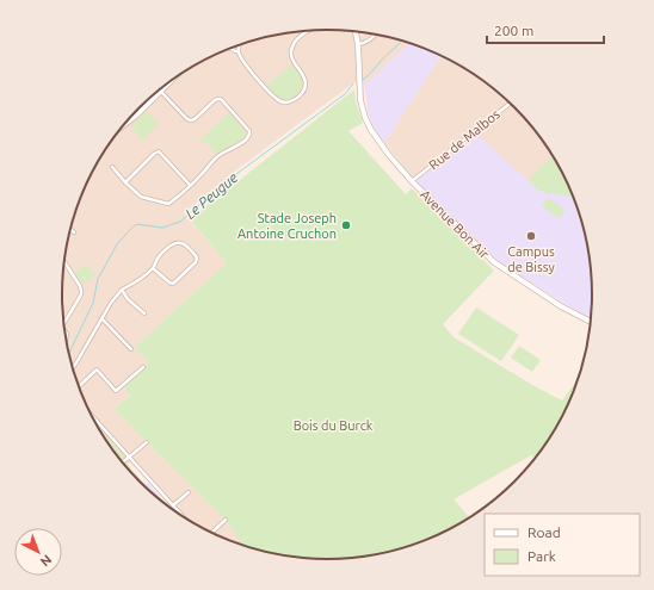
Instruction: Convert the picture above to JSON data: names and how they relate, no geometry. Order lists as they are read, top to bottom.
{
  "streets": {
    "main road": ["Avenue Bon Air"],
    "street": ["Rue de Malbos"]
  },
  "crossings": [
    ["Rue de Malbos", "Avenue Bon Air"]
  ],
  "water": ["Le Peugue"],
  "parks": ["Bois du Burck"],
  "places": ["Stade Joseph Antoine Cruchon", "Campus de Bissy"],
  "legend": ["Road", "Park"],
  "scale_bar": "200 m",
  "north": "bottom right"
}
